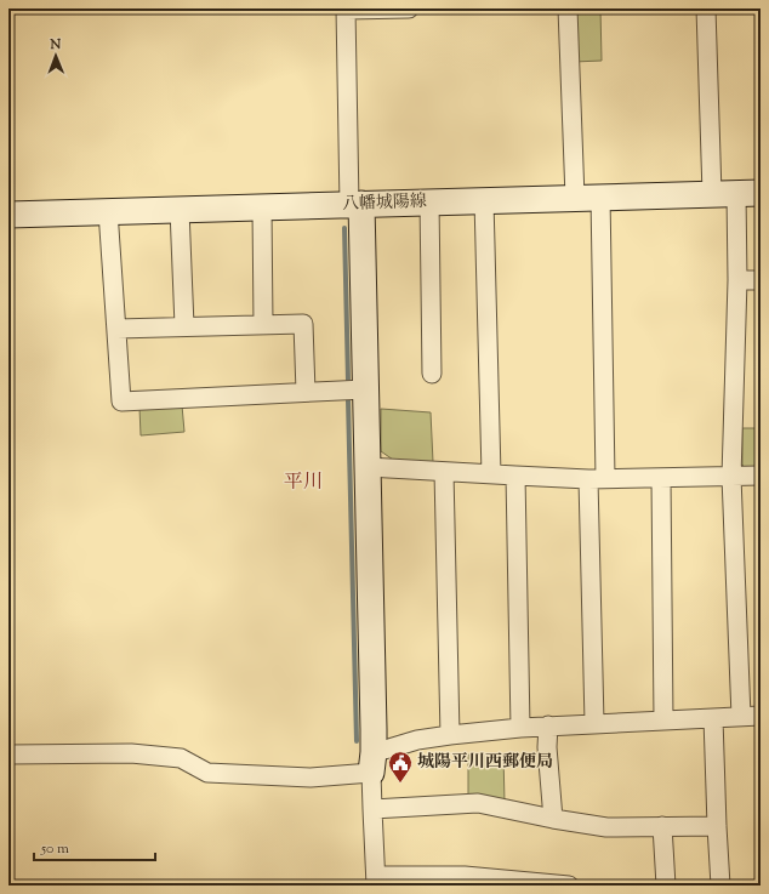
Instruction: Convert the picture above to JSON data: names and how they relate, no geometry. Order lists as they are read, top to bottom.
{
  "streets": {
    "main road": ["八幡城陽線"]
  },
  "districts": ["平川"],
  "places": {
    "public building": ["城陽平川西郵便局"]
  },
  "scale_bar": "50 m",
  "north": "top"
}
